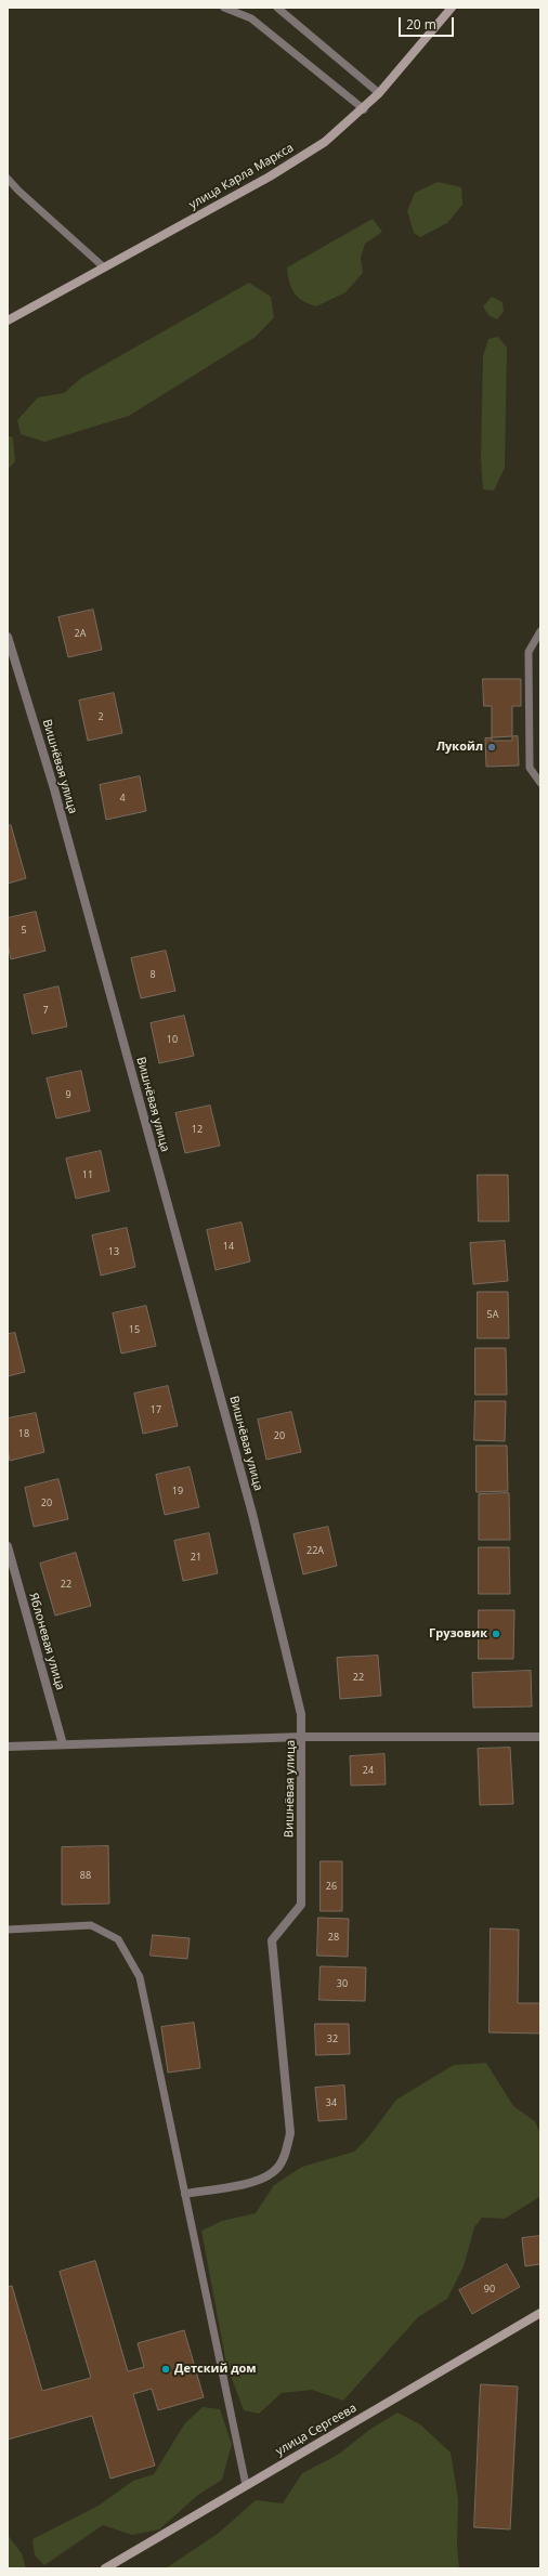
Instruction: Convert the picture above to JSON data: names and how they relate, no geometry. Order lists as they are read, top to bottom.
{
  "streets": {
    "street": [
      "улица Карла Маркса",
      "Вишнёвая улица",
      "Яблоневая улица",
      "улица Сергеева"
    ]
  },
  "places": ["Лукойл", "Грузовик", "Детский дом"],
  "house_numbers": [
    "2А",
    "2",
    "4",
    "5",
    "8",
    "7",
    "10",
    "9",
    "12",
    "11",
    "14",
    "13",
    "5А",
    "15",
    "17",
    "18",
    "20",
    "19",
    "20",
    "22А",
    "21",
    "22",
    "22",
    "24",
    "88",
    "26",
    "28",
    "30",
    "32",
    "34",
    "90"
  ],
  "scale_bar": "20 m"
}
